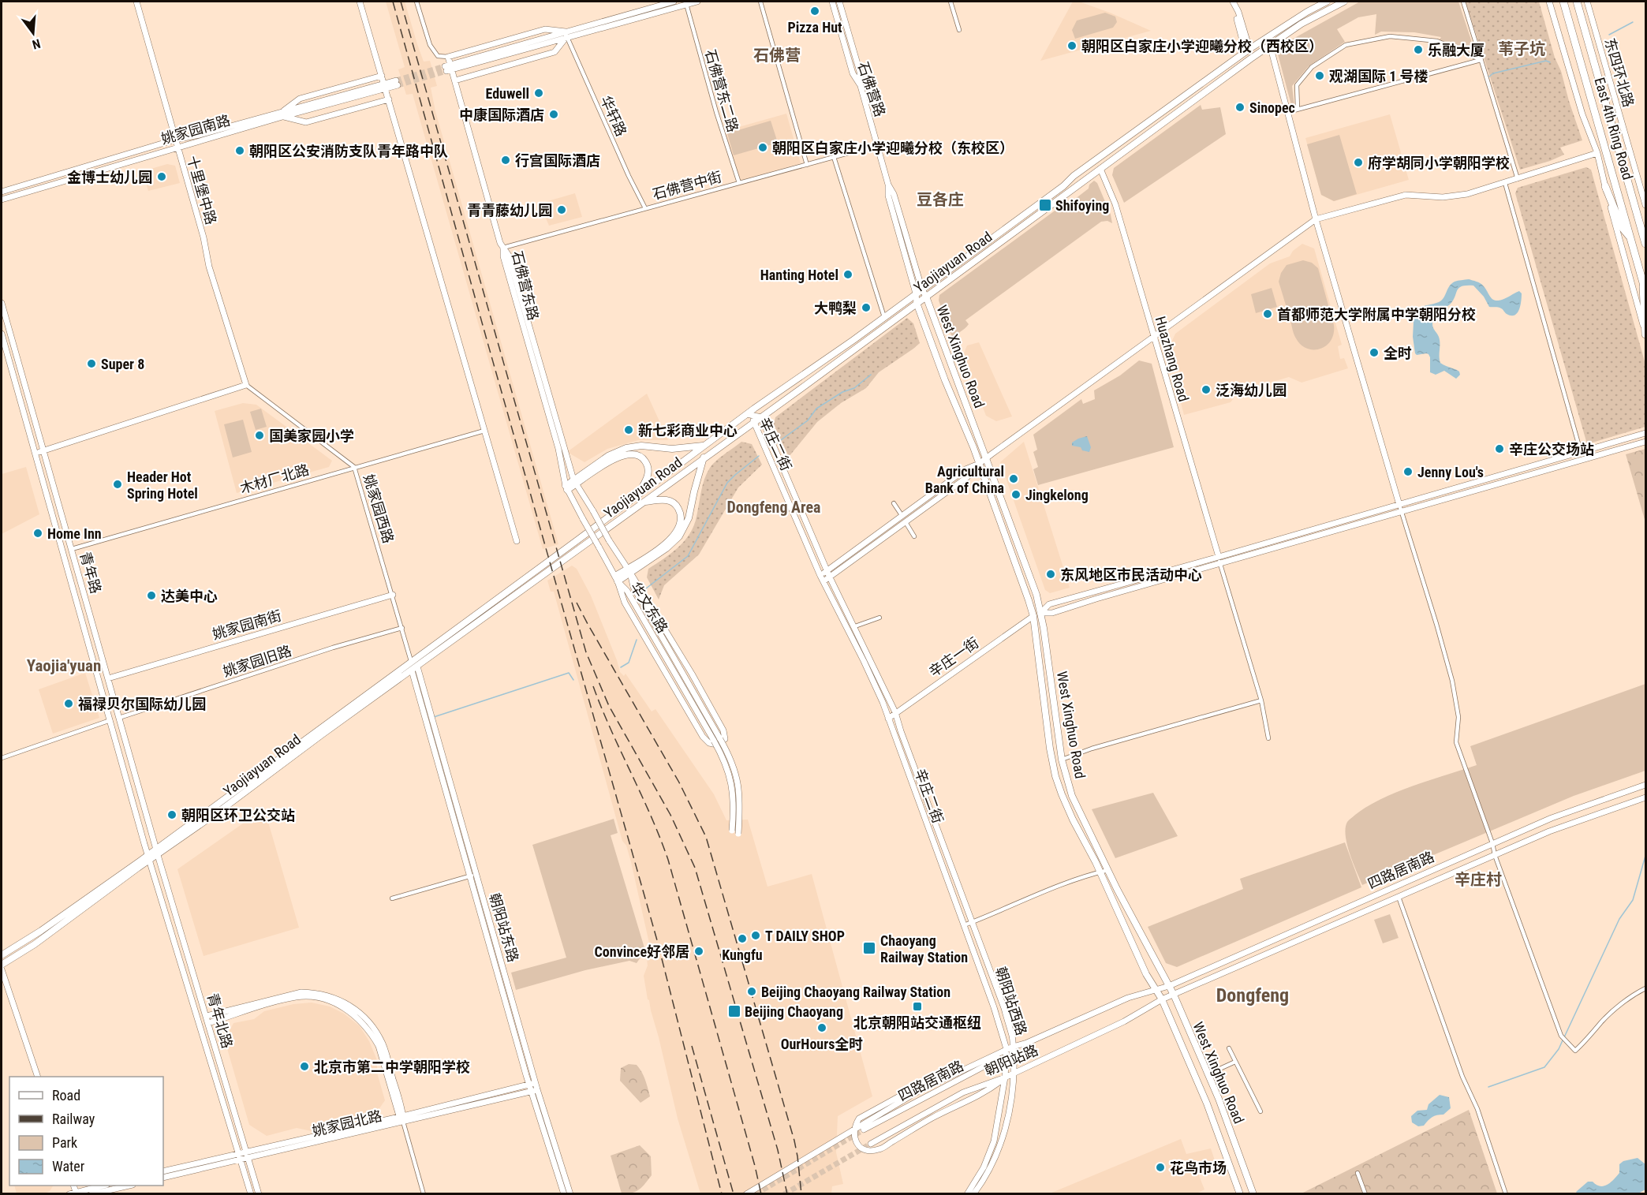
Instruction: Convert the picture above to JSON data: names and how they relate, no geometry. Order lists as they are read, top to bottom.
{
  "streets": {
    "highway": ["East 4th Ring Road"],
    "main road": ["Yaojiayuan Road", "West Xinghuo Road"],
    "street": [
      "东四环北路",
      "石佛营路",
      "石佛营东二路",
      "华轩路",
      "姚家园南路",
      "石佛营中街",
      "十里堡中路",
      "石佛营东路",
      "Huazhang Road",
      "辛庄二街",
      "木材厂北路",
      "姚家园西路",
      "青年路",
      "华文东路",
      "姚家园南街",
      "辛庄一街",
      "姚家园旧路",
      "四路居南路",
      "朝阳站东路",
      "朝阳站西路",
      "青年北路",
      "朝阳站路",
      "姚家园北路"
    ]
  },
  "crossings": [
    ["石佛营路", "石佛营中街"],
    ["石佛营路", "Yaojiayuan Road"],
    ["石佛营路", "West Xinghuo Road"],
    ["石佛营东二路", "石佛营中街"],
    ["华轩路", "石佛营中街"],
    ["姚家园南路", "十里堡中路"],
    ["石佛营中街", "石佛营东路"],
    ["十里堡中路", "姚家园西路"],
    ["Yaojiayuan Road", "West Xinghuo Road"],
    ["Yaojiayuan Road", "Huazhang Road"],
    ["Yaojiayuan Road", "辛庄二街"],
    ["Yaojiayuan Road", "姚家园西路"],
    ["Yaojiayuan Road", "青年路"],
    ["Yaojiayuan Road", "朝阳站东路"],
    ["Yaojiayuan Road", "青年北路"],
    ["石佛营东路", "华文东路"],
    ["West Xinghuo Road", "辛庄一街"],
    ["West Xinghuo Road", "四路居南路"],
    ["West Xinghuo Road", "朝阳站路"],
    ["辛庄二街", "辛庄一街"],
    ["辛庄二街", "朝阳站西路"],
    ["木材厂北路", "姚家园西路"],
    ["木材厂北路", "青年路"],
    ["姚家园西路", "姚家园南街"],
    ["姚家园西路", "姚家园旧路"],
    ["青年路", "姚家园南街"],
    ["青年路", "姚家园旧路"],
    ["青年路", "青年北路"],
    ["四路居南路", "朝阳站西路"],
    ["四路居南路", "朝阳站路"],
    ["朝阳站东路", "姚家园北路"],
    ["朝阳站西路", "朝阳站路"],
    ["青年北路", "姚家园北路"]
  ],
  "districts": [
    "苇子坑",
    "石佛营",
    "豆各庄",
    "Dongfeng Area",
    "Yaojia'yuan",
    "辛庄村",
    "Dongfeng"
  ],
  "places": {
    "other": [
      "Pizza Hut",
      "朝阳区白家庄小学迎曦分校（西校区）",
      "乐融大厦",
      "观湖国际 1 号楼",
      "Eduwell",
      "Sinopec",
      "中康国际酒店",
      "朝阳区白家庄小学迎曦分校（东校区）",
      "朝阳区公安消防支队青年路中队",
      "行宫国际酒店",
      "府学胡同小学朝阳学校",
      "金博士幼儿园",
      "青青藤幼儿园",
      "Hanting Hotel",
      "大鸭梨",
      "首都师范大学附属中学朝阳分校",
      "全时",
      "Super 8",
      "泛海幼儿园",
      "新七彩商业中心",
      "国美家园小学",
      "辛庄公交场站",
      "Jenny Lou's",
      "Agricultural Bank of China",
      "Header Hot Spring Hotel",
      "Jingkelong",
      "Home Inn",
      "东风地区市民活动中心",
      "达美中心",
      "福禄贝尔国际幼儿园",
      "朝阳区环卫公交站",
      "T DAILY SHOP",
      "Kungfu",
      "Convince好邻居",
      "Beijing Chaoyang Railway Station",
      "OurHours全时",
      "北京市第二中学朝阳学校",
      "花鸟市场"
    ],
    "transit": [
      "Shifoying",
      "Chaoyang Railway Station",
      "北京朝阳站交通枢纽",
      "Beijing Chaoyang"
    ]
  },
  "legend": [
    "Road",
    "Railway",
    "Park",
    "Water"
  ],
  "north": "bottom"
}
